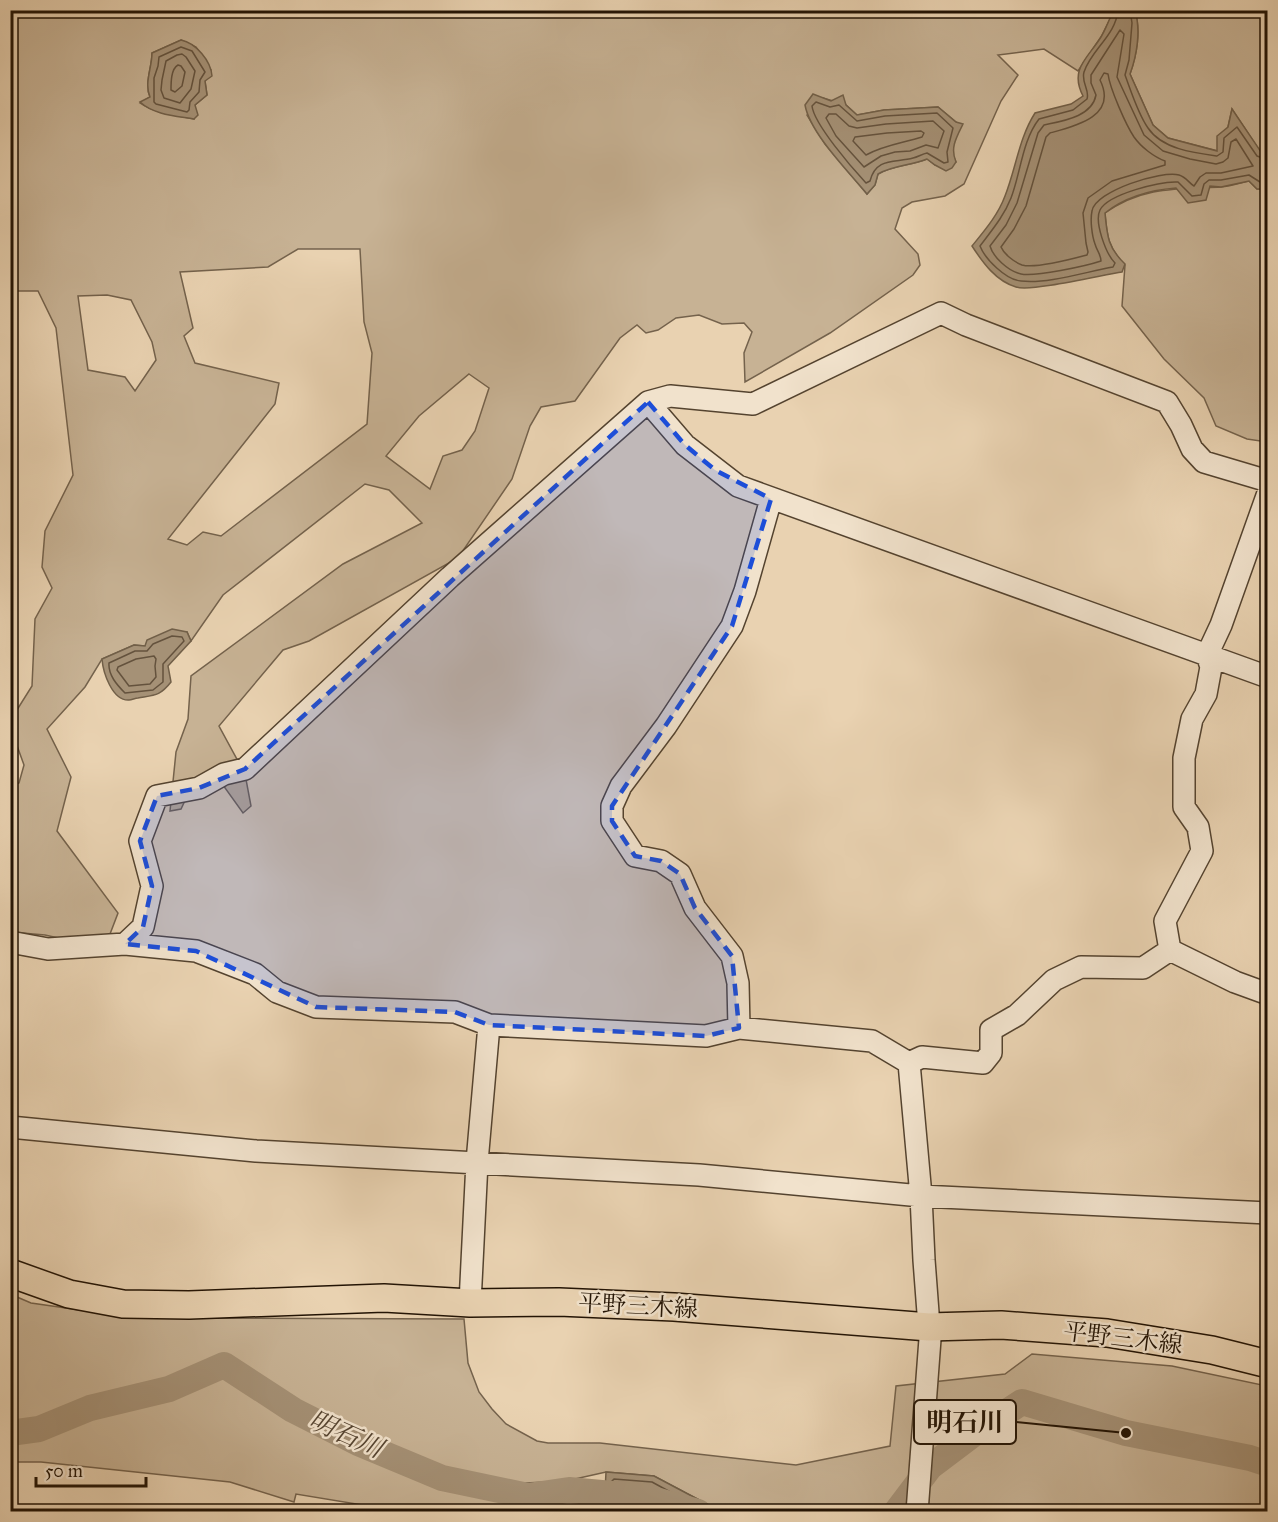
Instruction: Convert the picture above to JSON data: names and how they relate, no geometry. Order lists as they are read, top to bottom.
{
  "streets": {
    "main road": ["平野三木線"]
  },
  "water": ["明石川"],
  "places": ["明石川"],
  "scale_bar": "50 m"
}
